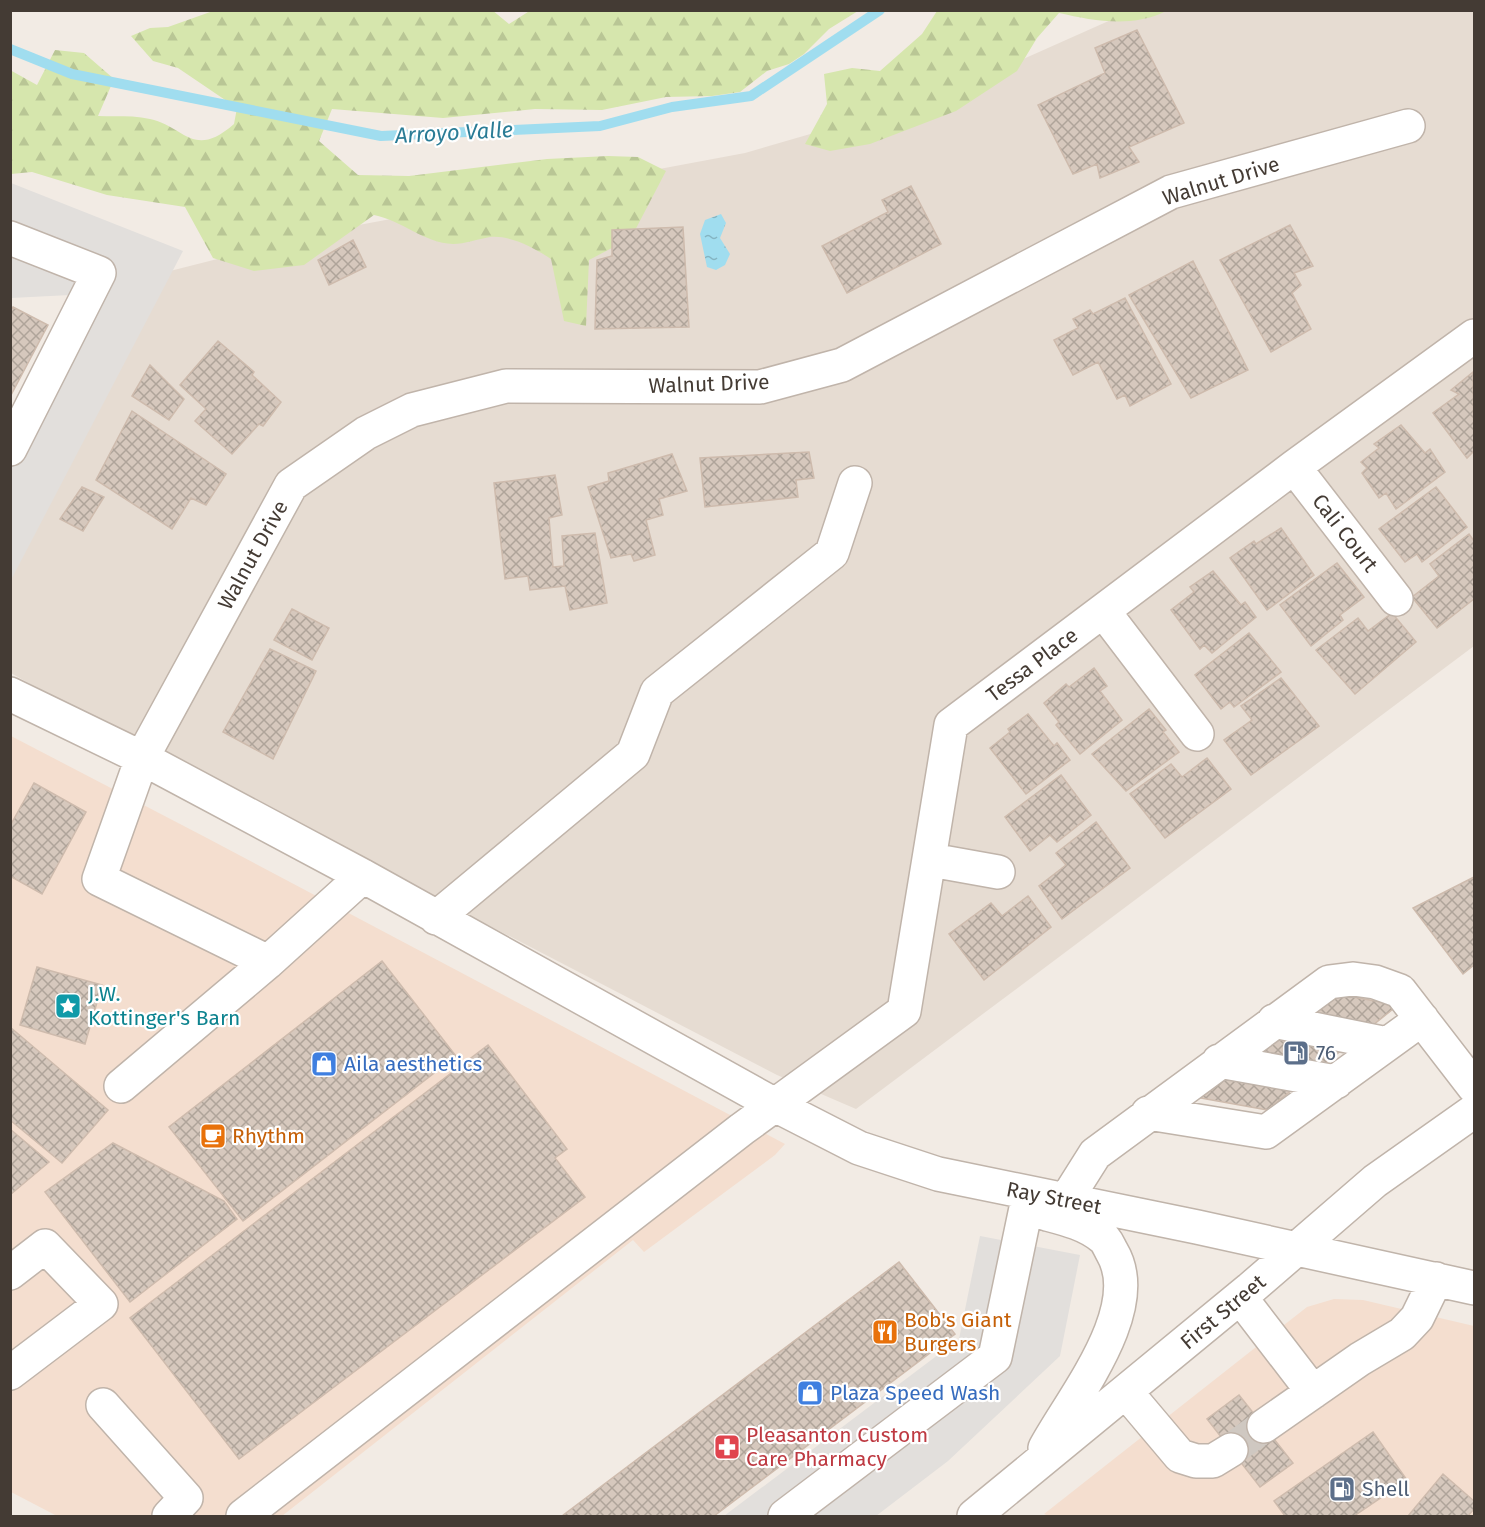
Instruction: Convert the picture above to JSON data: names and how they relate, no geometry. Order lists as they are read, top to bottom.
{
  "streets": {
    "street": [
      "Walnut Drive",
      "Cali Court",
      "Tessa Place",
      "Ray Street",
      "First Street"
    ]
  },
  "crossings": [
    ["Walnut Drive", "Ray Street"],
    ["Cali Court", "Tessa Place"],
    ["Tessa Place", "Ray Street"],
    ["Ray Street", "First Street"]
  ],
  "water": ["Arroyo Valle"],
  "places": {
    "place": ["J.W. Kottinger's Barn"],
    "fuel station": ["76", "Shell"],
    "shop": ["Aila aesthetics", "Plaza Speed Wash"],
    "cafe": ["Rhythm"],
    "restaurant": ["Bob's Giant Burgers"],
    "pharmacy": ["Pleasanton Custom Care Pharmacy"]
  }
}
